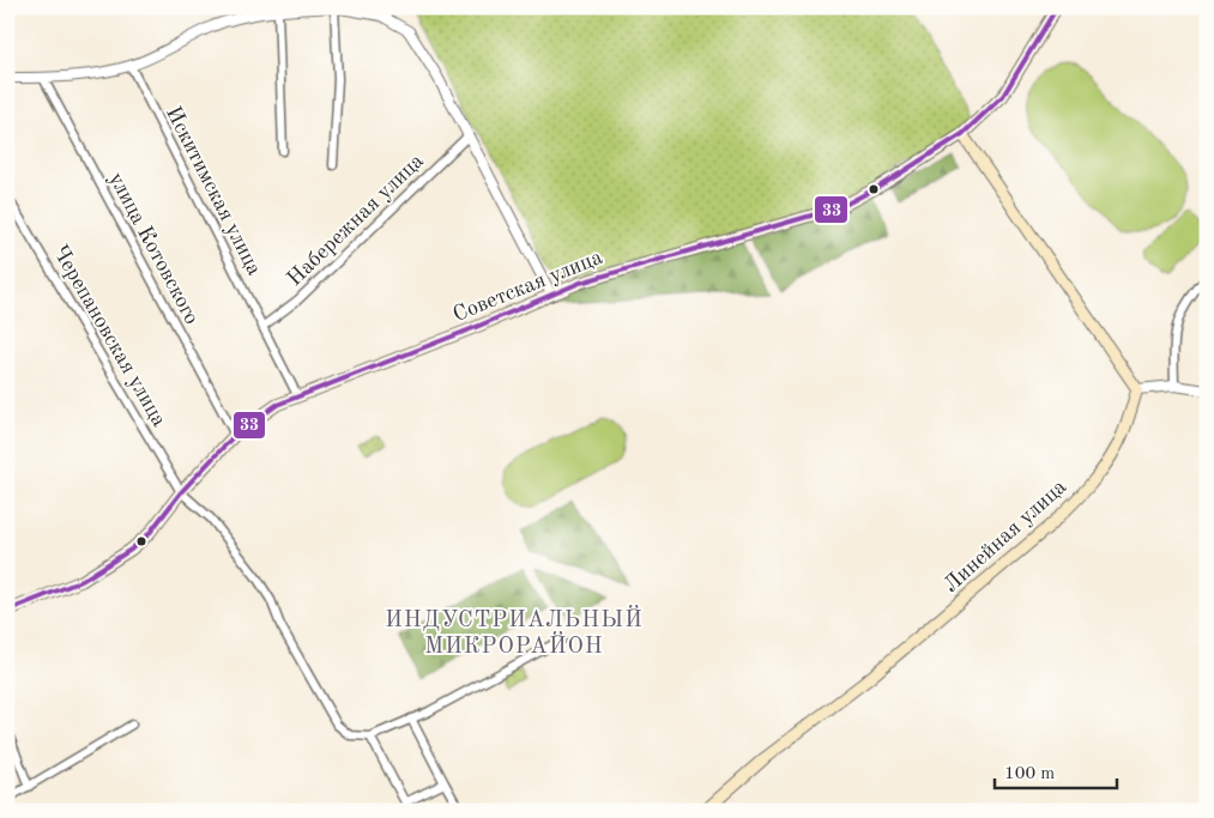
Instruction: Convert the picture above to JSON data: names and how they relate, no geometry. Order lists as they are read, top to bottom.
{
  "streets": {
    "main road": ["Советская улица", "Линейная улица"],
    "street": [
      "Искитимская улица",
      "Набережная улица",
      "улица Котовского",
      "Черепановская улица"
    ]
  },
  "crossings": [
    ["Искитимская улица", "Набережная улица"],
    ["Искитимская улица", "Советская улица"],
    ["улица Котовского", "Советская улица"],
    ["Советская улица", "Черепановская улица"]
  ],
  "districts": ["ИНДУСТРИАЛЬНЫЙ МИКРОРАЙОН"],
  "lines": ["transit line 33"],
  "scale_bar": "100 m"
}
